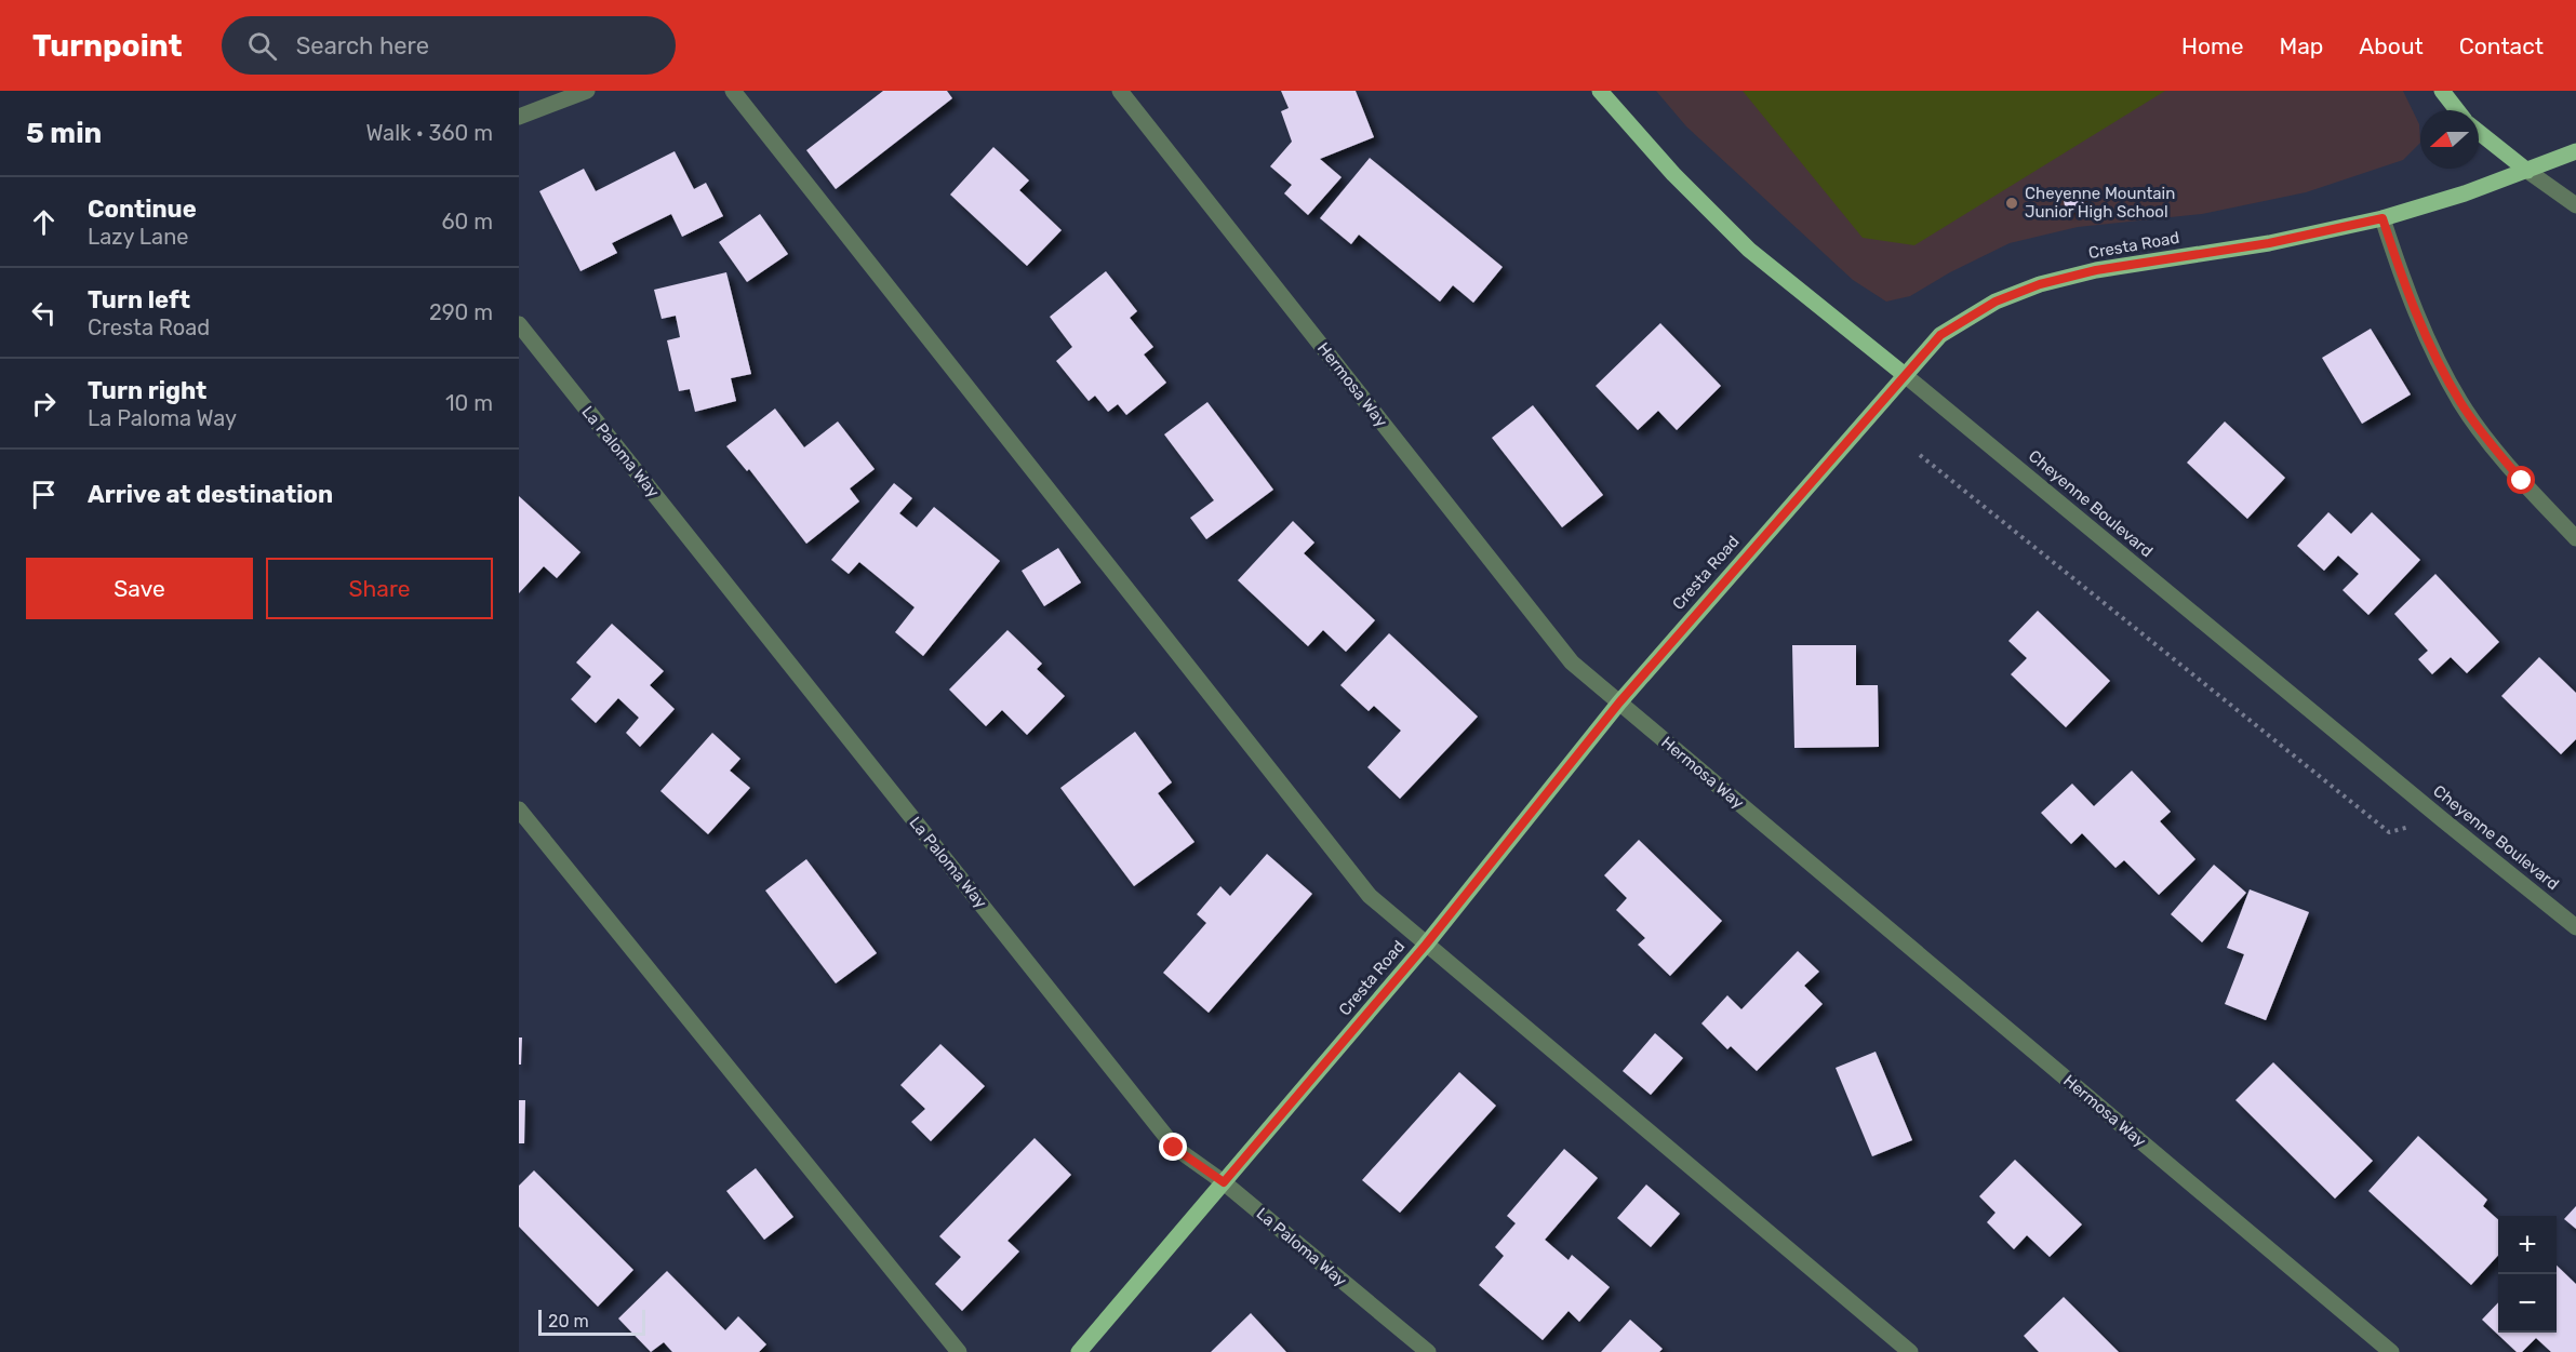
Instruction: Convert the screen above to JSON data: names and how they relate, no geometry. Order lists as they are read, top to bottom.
{
  "streets": {
    "main road": ["Cresta Road", "Cheyenne Boulevard"],
    "street": ["Hermosa Way", "La Paloma Way"]
  },
  "crossings": [
    ["Cresta Road", "Hermosa Way"],
    ["Cresta Road", "La Paloma Way"],
    ["Cresta Road", "Cheyenne Boulevard"]
  ],
  "places": ["Cheyenne Mountain Junior High School"],
  "scale_bar": "20 m",
  "north": "left",
  "page": {
    "header": "Turnpoint",
    "search": "Search here",
    "nav": [
      "Home",
      "Map",
      "About",
      "Contact"
    ],
    "heading": ["5 min", "Walk · 360 m"],
    "list": [
      ["Continue", "Lazy Lane", "60 m"],
      ["Turn left", "Cresta Road", "290 m"],
      ["Turn right", "La Paloma Way", "10 m"],
      "Arrive at destination"
    ],
    "buttons": ["Save", "Share"],
    "map_buttons": ["+", "−"],
    "scale": "20 m"
  }
}
